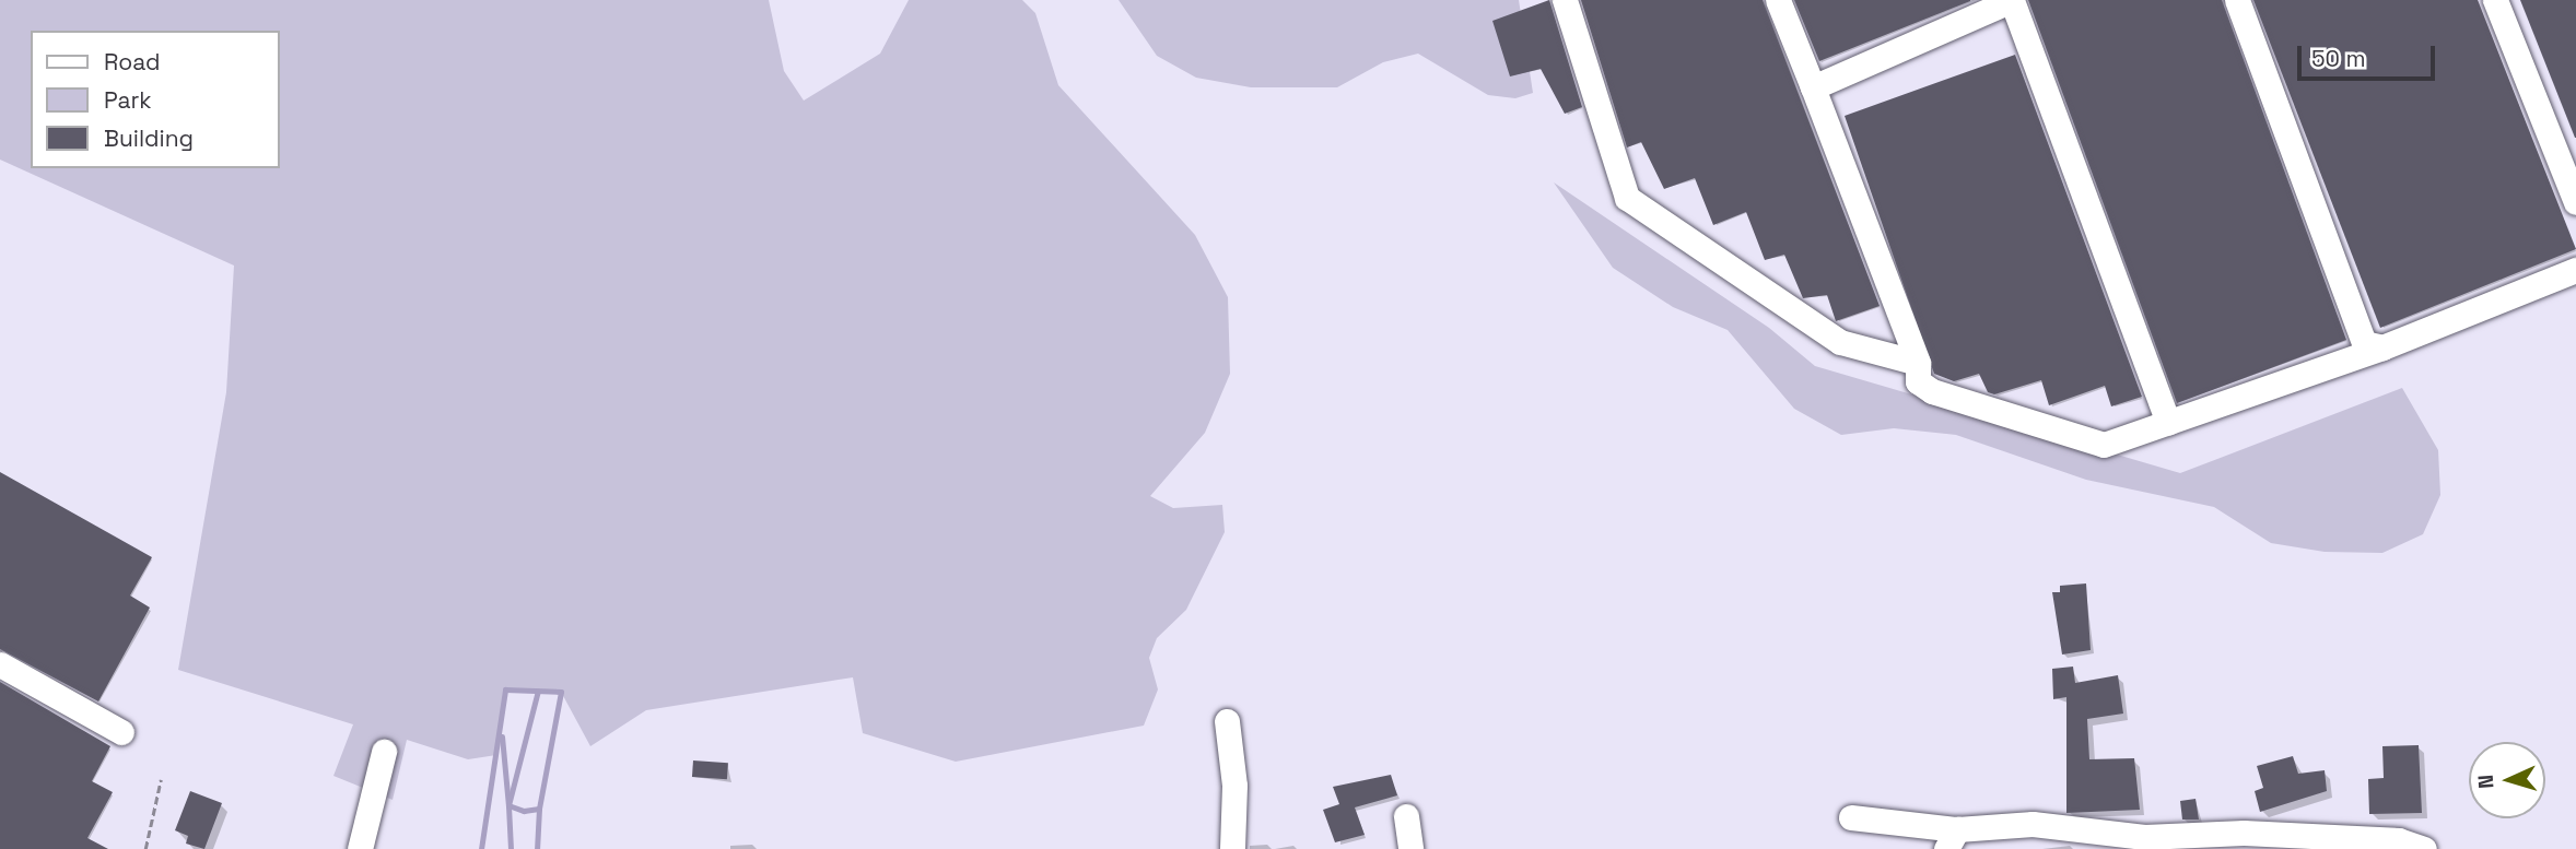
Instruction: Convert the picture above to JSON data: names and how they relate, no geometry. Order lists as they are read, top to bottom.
{
  "legend": ["Road", "Park", "Building"],
  "scale_bar": "50 m",
  "north": "left"
}
